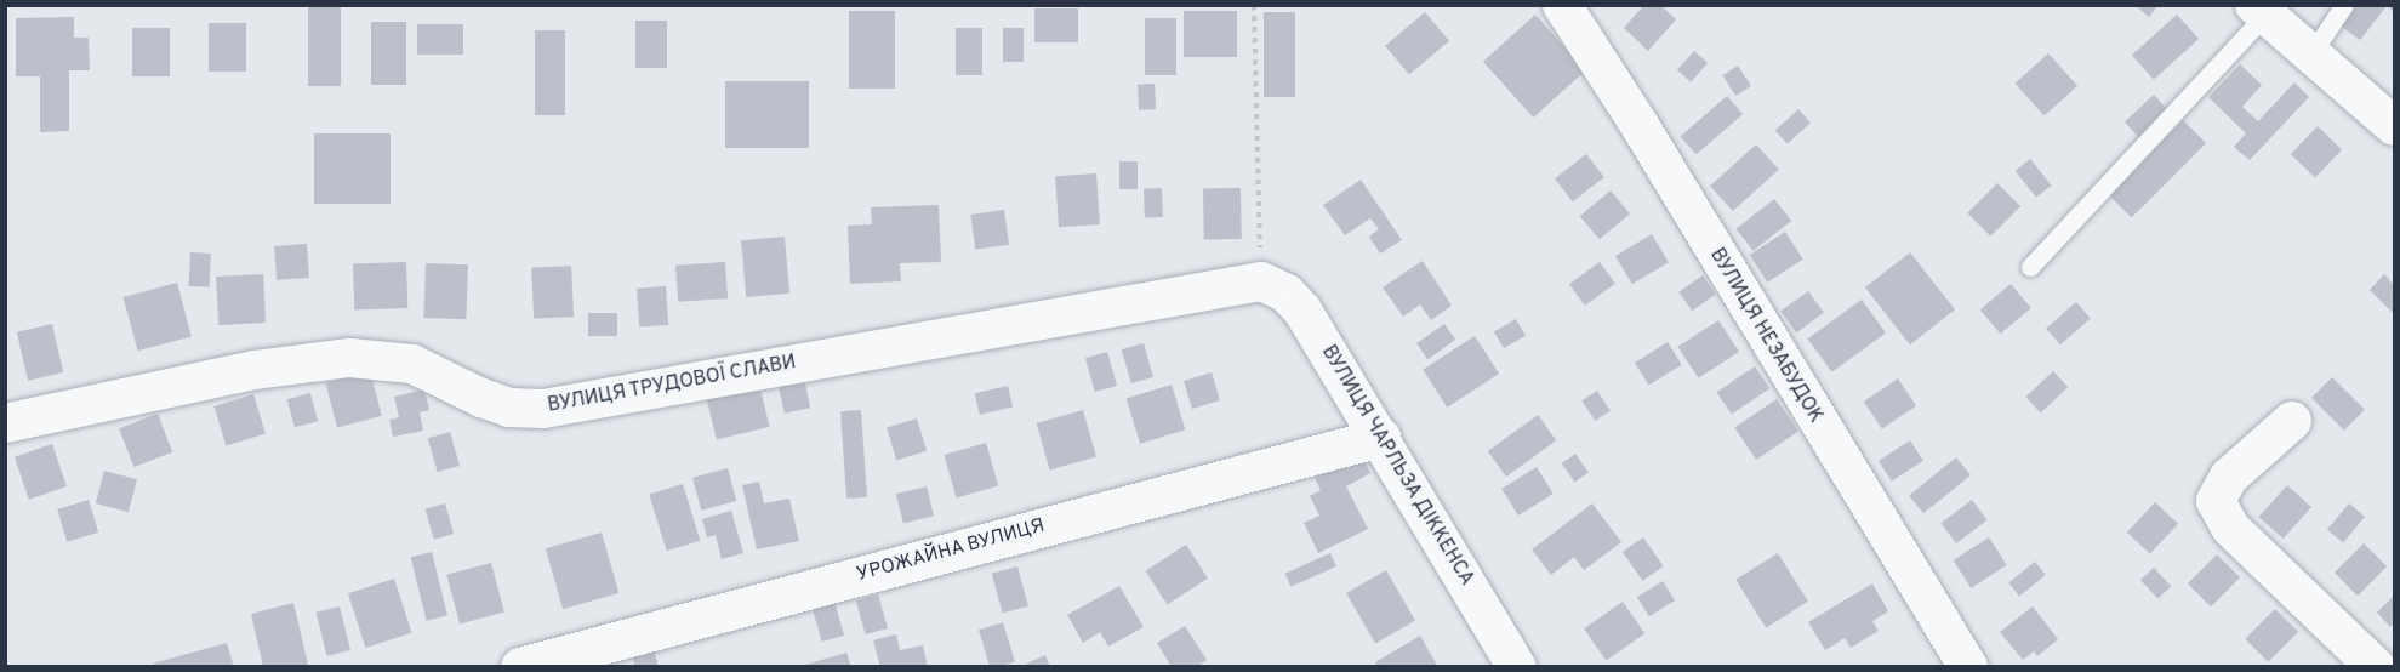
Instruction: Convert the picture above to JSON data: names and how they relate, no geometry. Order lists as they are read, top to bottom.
{
  "streets": {
    "street": [
      "ВУЛИЦЯ НЕЗАБУДОК",
      "ВУЛИЦЯ ТРУДОВОЇ СЛАВИ",
      "ВУЛИЦЯ ЧАРЛЬЗА ДІККЕНСА",
      "УРОЖАЙНА ВУЛИЦЯ"
    ]
  },
  "crossings": [
    ["ВУЛИЦЯ ТРУДОВОЇ СЛАВИ", "ВУЛИЦЯ ЧАРЛЬЗА ДІККЕНСА"],
    ["ВУЛИЦЯ ЧАРЛЬЗА ДІККЕНСА", "УРОЖАЙНА ВУЛИЦЯ"]
  ]
}
